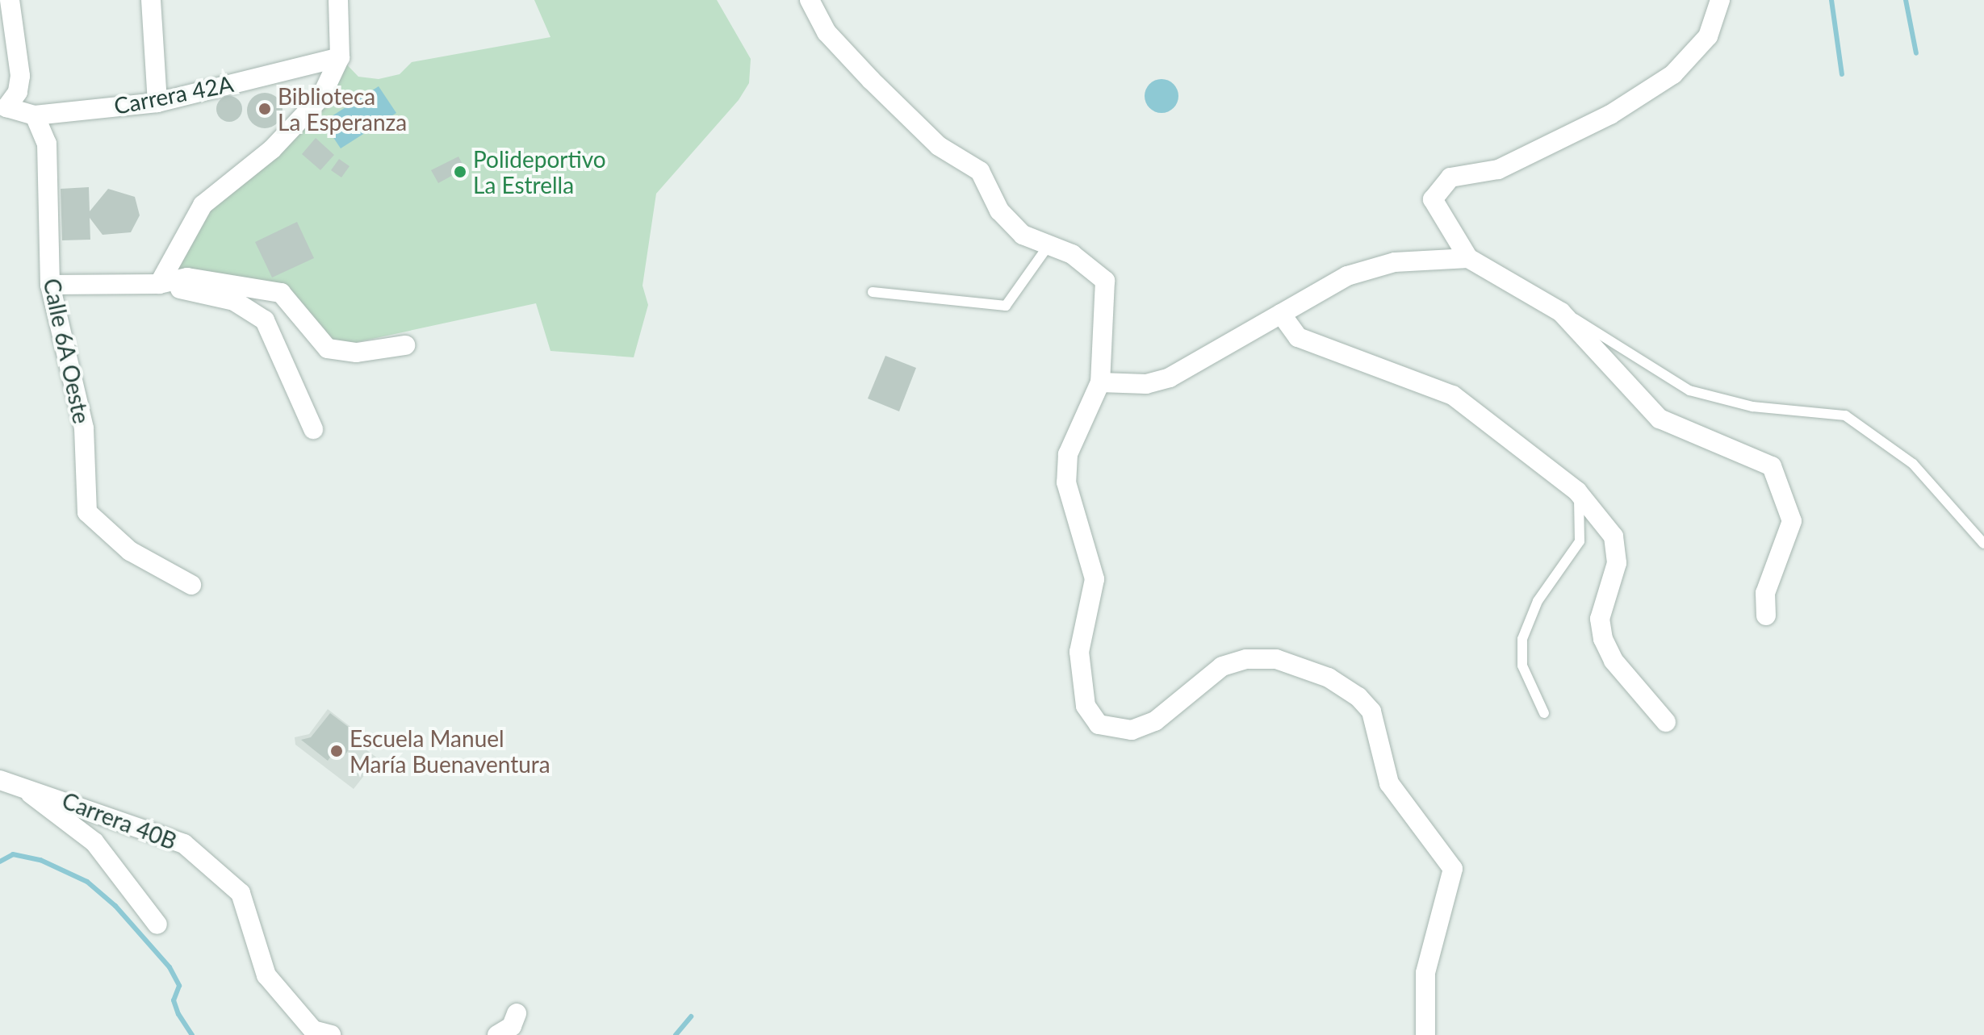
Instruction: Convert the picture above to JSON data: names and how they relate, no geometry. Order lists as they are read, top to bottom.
{
  "streets": {
    "street": ["Carrera 42A", "Calle 6A Oeste", "Carrera 40B"]
  },
  "crossings": [
    ["Carrera 42A", "Calle 6A Oeste"]
  ],
  "places": ["Biblioteca La Esperanza", "Polideportivo La Estrella", "Escuela Manuel María Buenaventura"]
}
